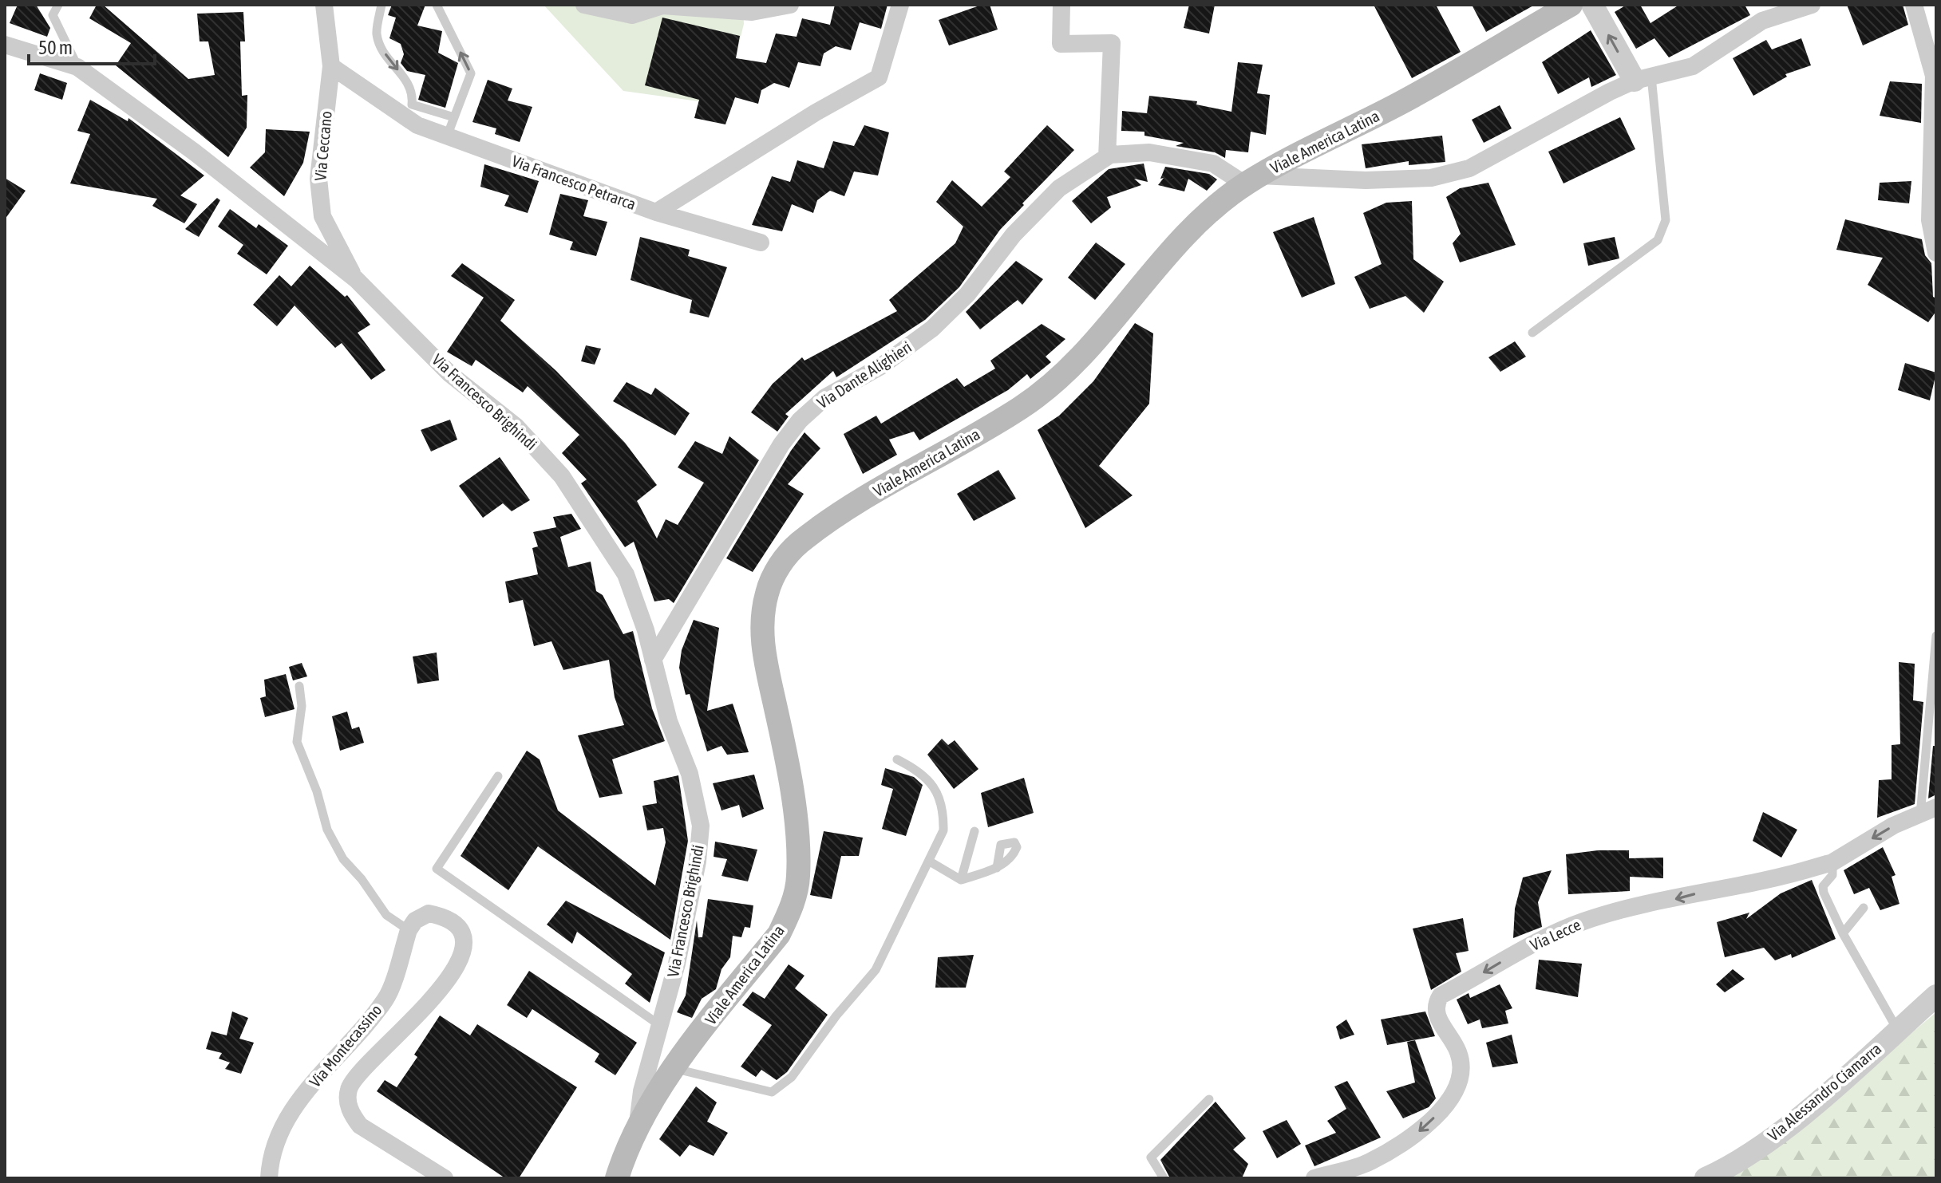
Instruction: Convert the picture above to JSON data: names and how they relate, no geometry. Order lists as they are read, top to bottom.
{
  "streets": {
    "main road": ["Viale America Latina"],
    "street": [
      "Via Ceccano",
      "Via Francesco Petrarca",
      "Via Dante Alighieri",
      "Via Francesco Brighindi",
      "Via Lecce",
      "Via Montecassino",
      "Via Alessandro Ciamarra"
    ]
  },
  "crossings": [
    ["Viale America Latina", "Via Dante Alighieri"],
    ["Viale America Latina", "Via Francesco Brighindi"],
    ["Via Ceccano", "Via Francesco Petrarca"],
    ["Via Ceccano", "Via Francesco Brighindi"],
    ["Via Dante Alighieri", "Via Francesco Brighindi"]
  ],
  "one_way": ["Via Lecce"],
  "scale_bar": "50 m"
}
